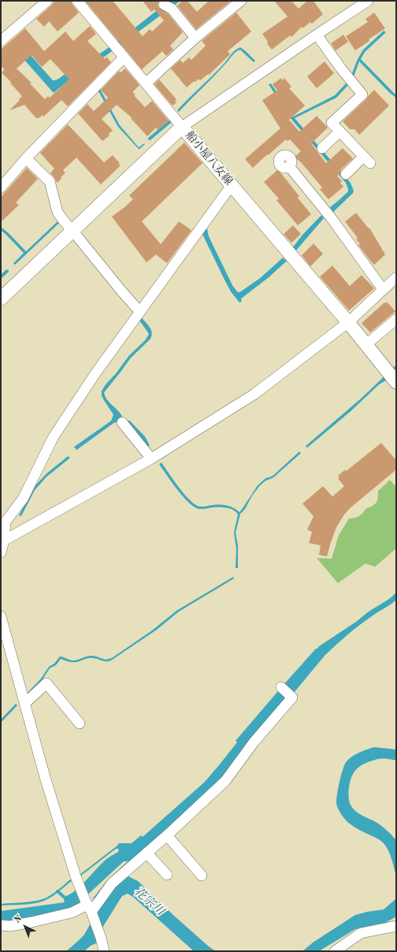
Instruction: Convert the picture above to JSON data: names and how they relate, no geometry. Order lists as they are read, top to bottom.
{
  "streets": {
    "main road": ["船小屋八女線"]
  },
  "water": ["花宗川"],
  "north": "top left"
}
